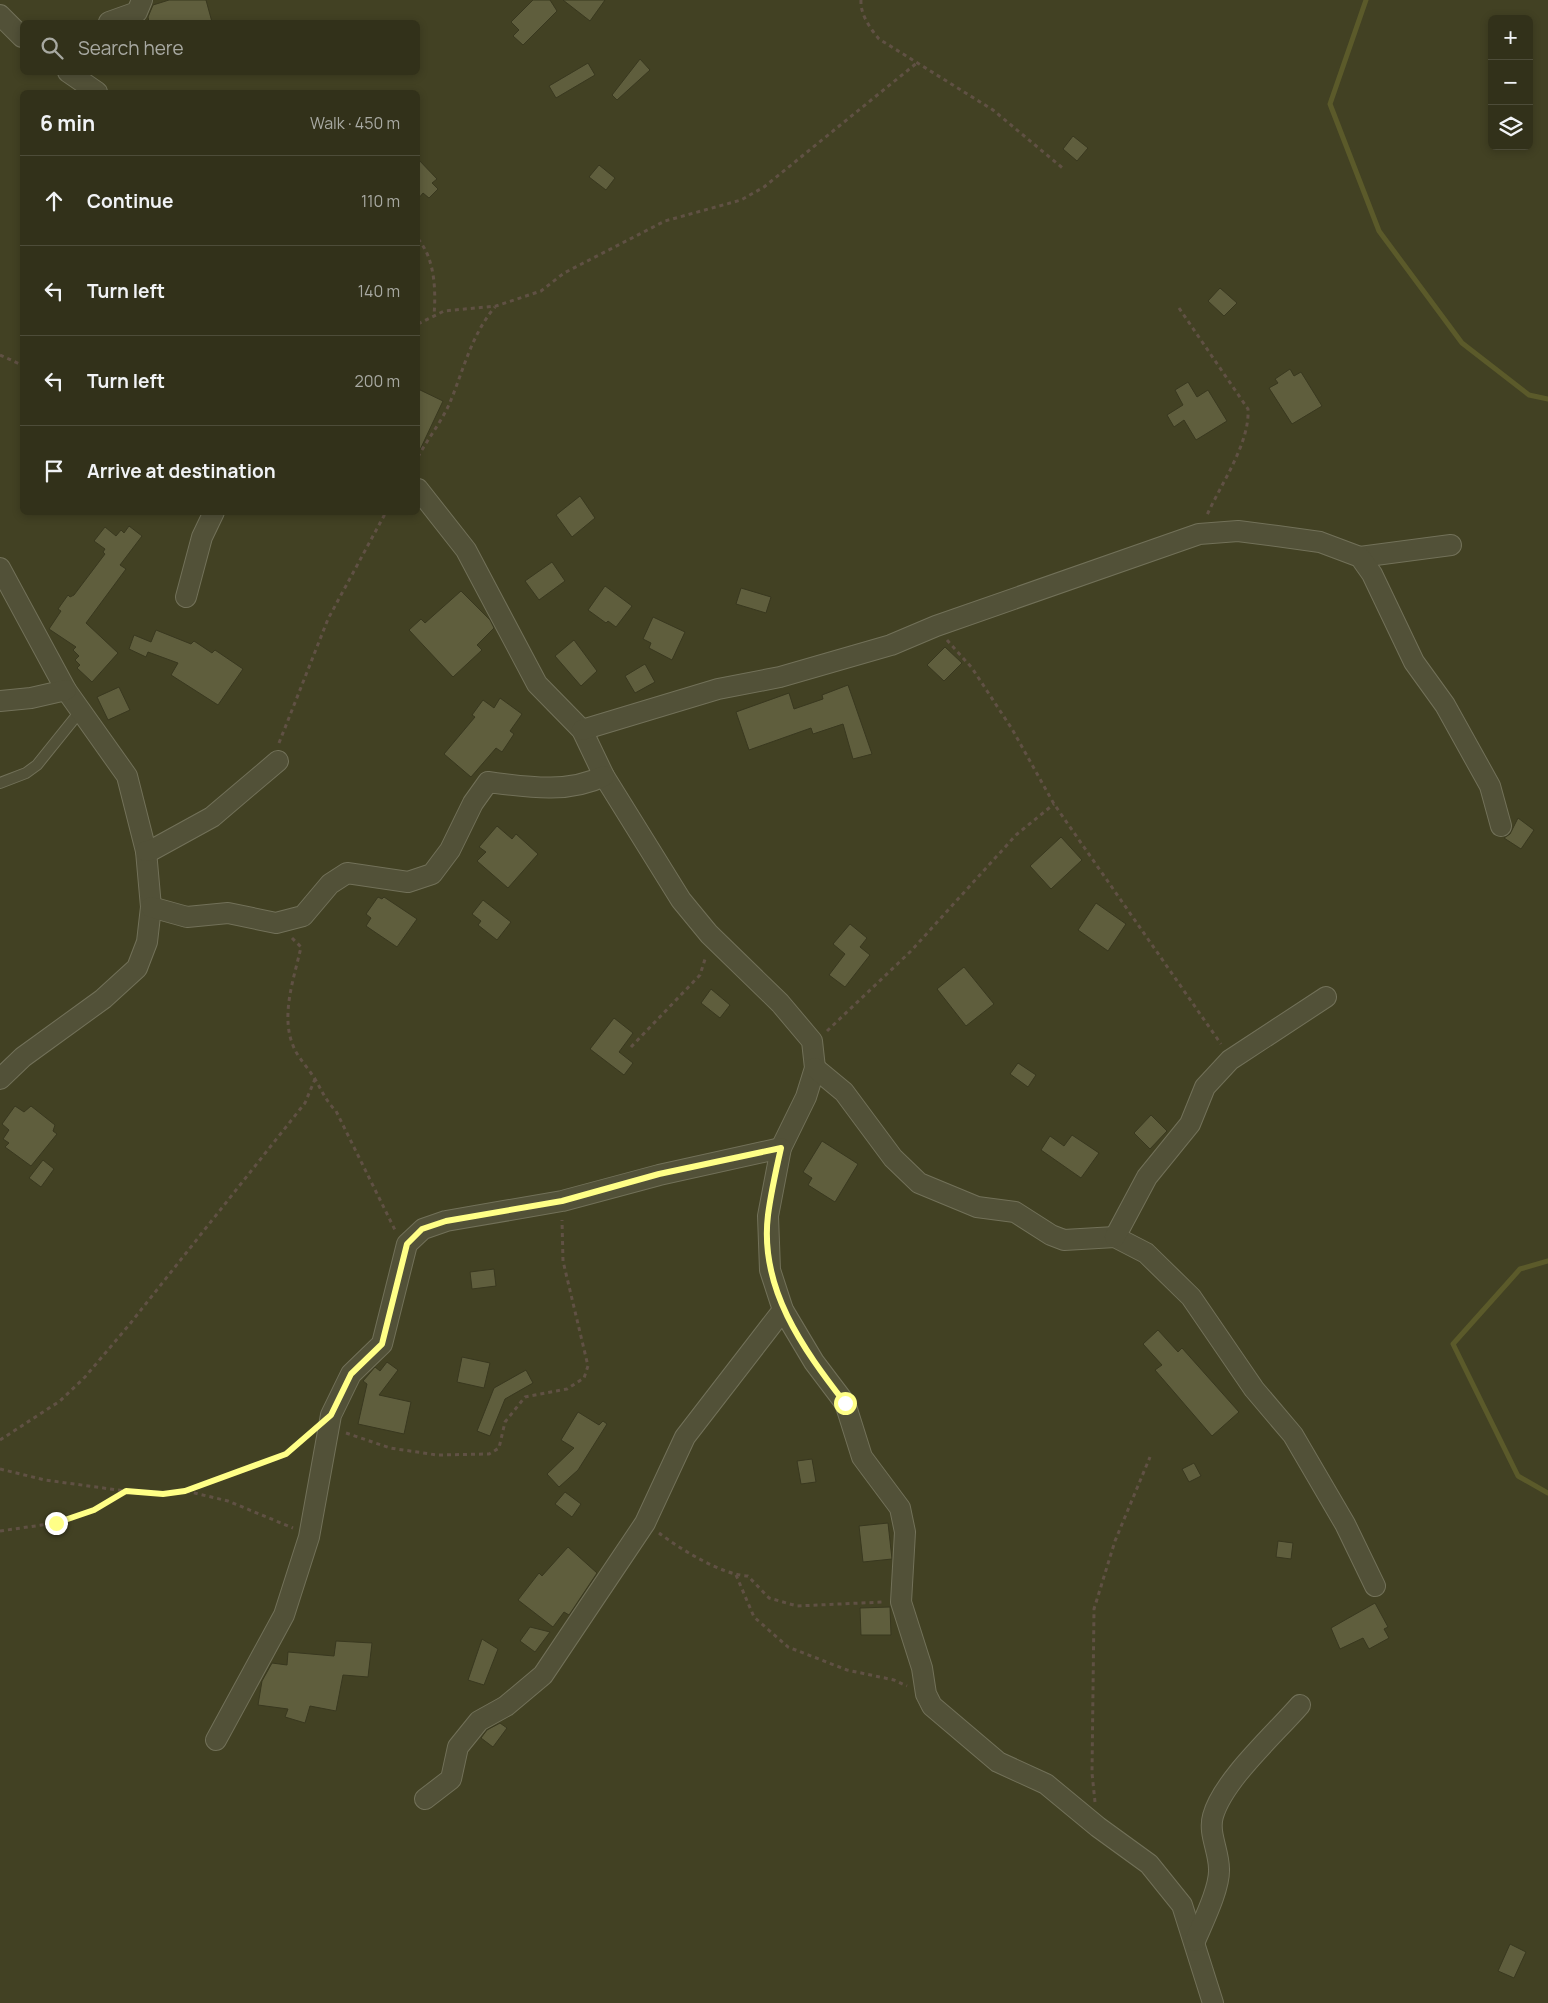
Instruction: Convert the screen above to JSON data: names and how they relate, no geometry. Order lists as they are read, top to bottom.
{
  "page": {
    "map_buttons": ["+", "−"],
    "search": "Search here",
    "heading": ["6 min", "Walk · 450 m"],
    "list": [
      ["Continue", "110 m"],
      ["Turn left", "140 m"],
      ["Turn left", "200 m"],
      "Arrive at destination"
    ]
  }
}
